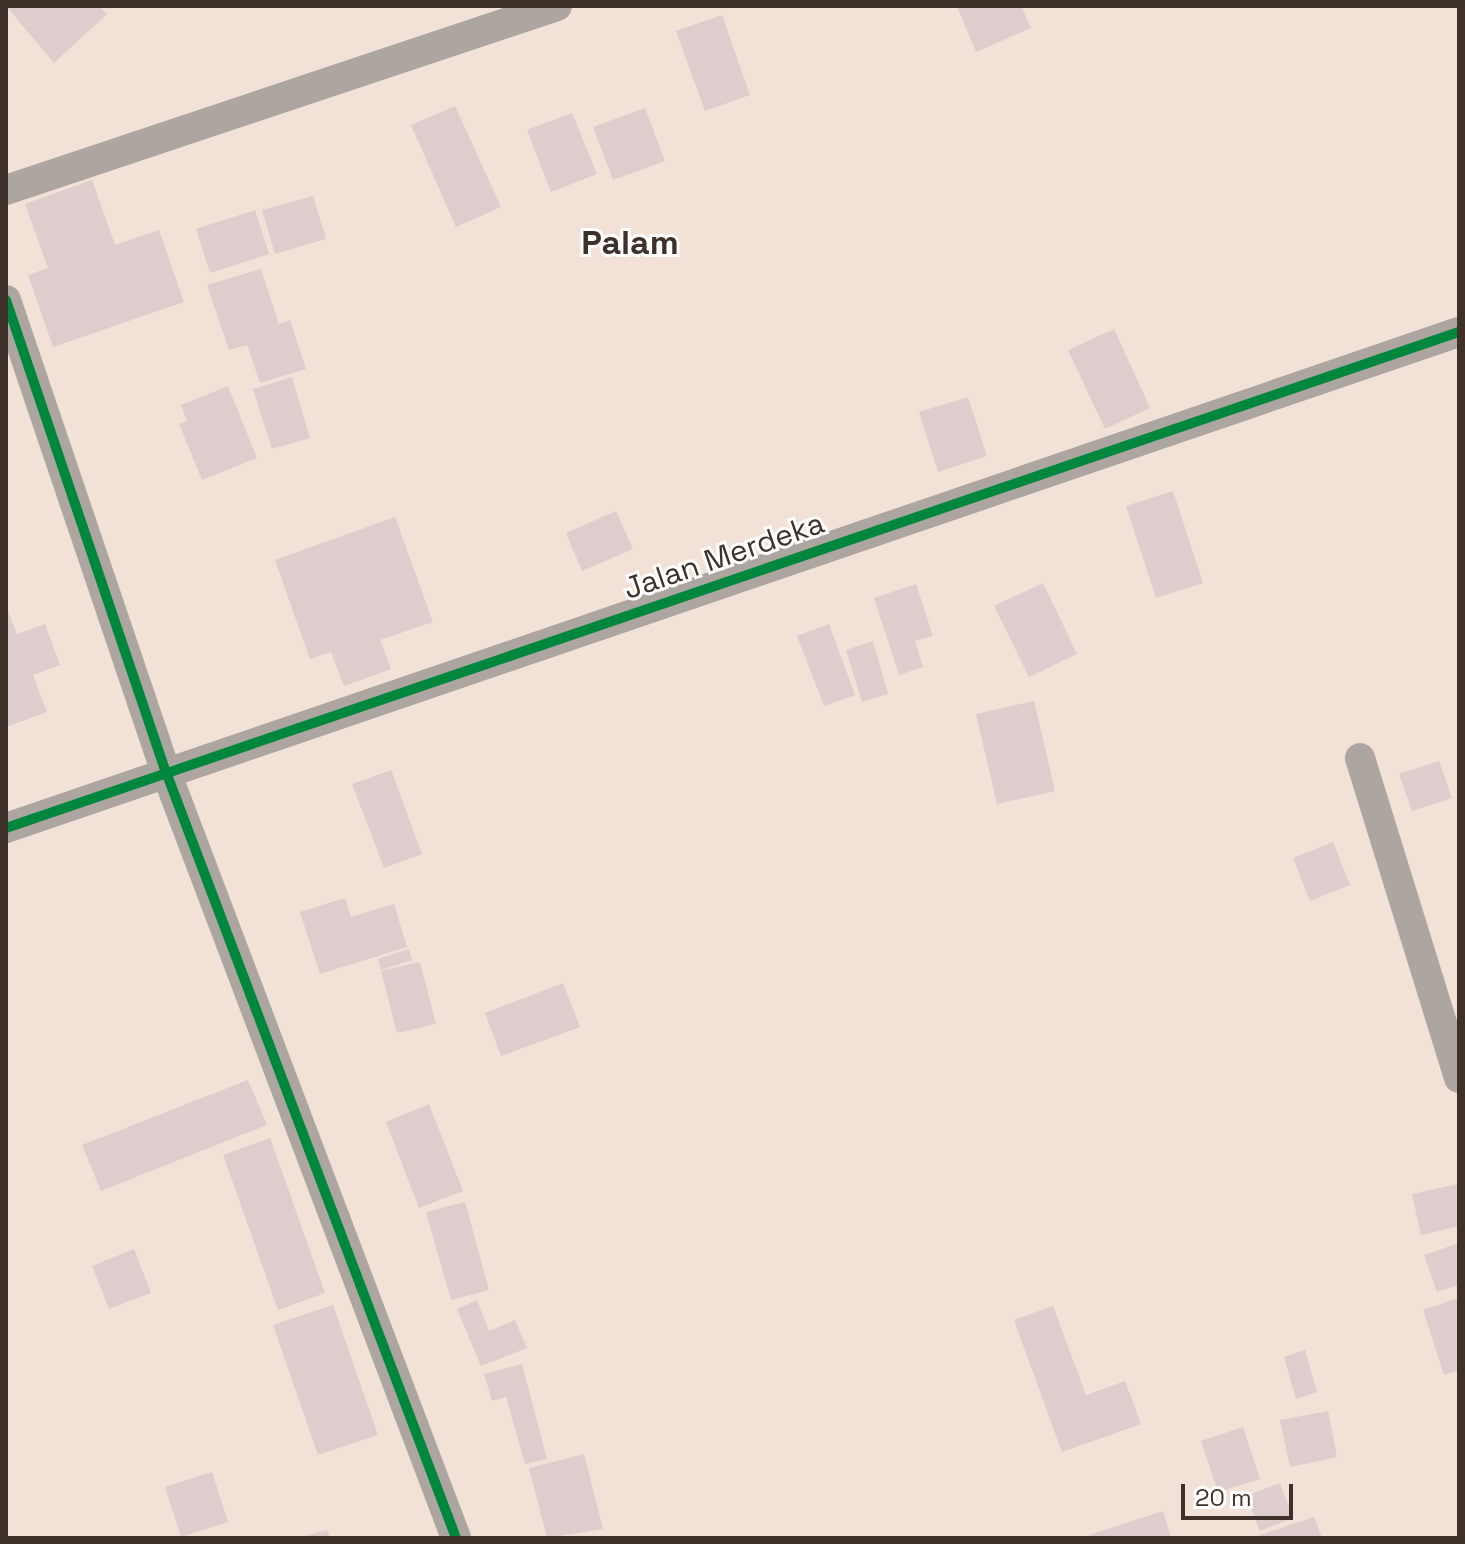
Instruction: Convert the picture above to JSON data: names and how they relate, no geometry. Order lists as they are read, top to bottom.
{
  "streets": {
    "street": ["Jalan Merdeka"]
  },
  "districts": ["Palam"],
  "scale_bar": "20 m"
}
